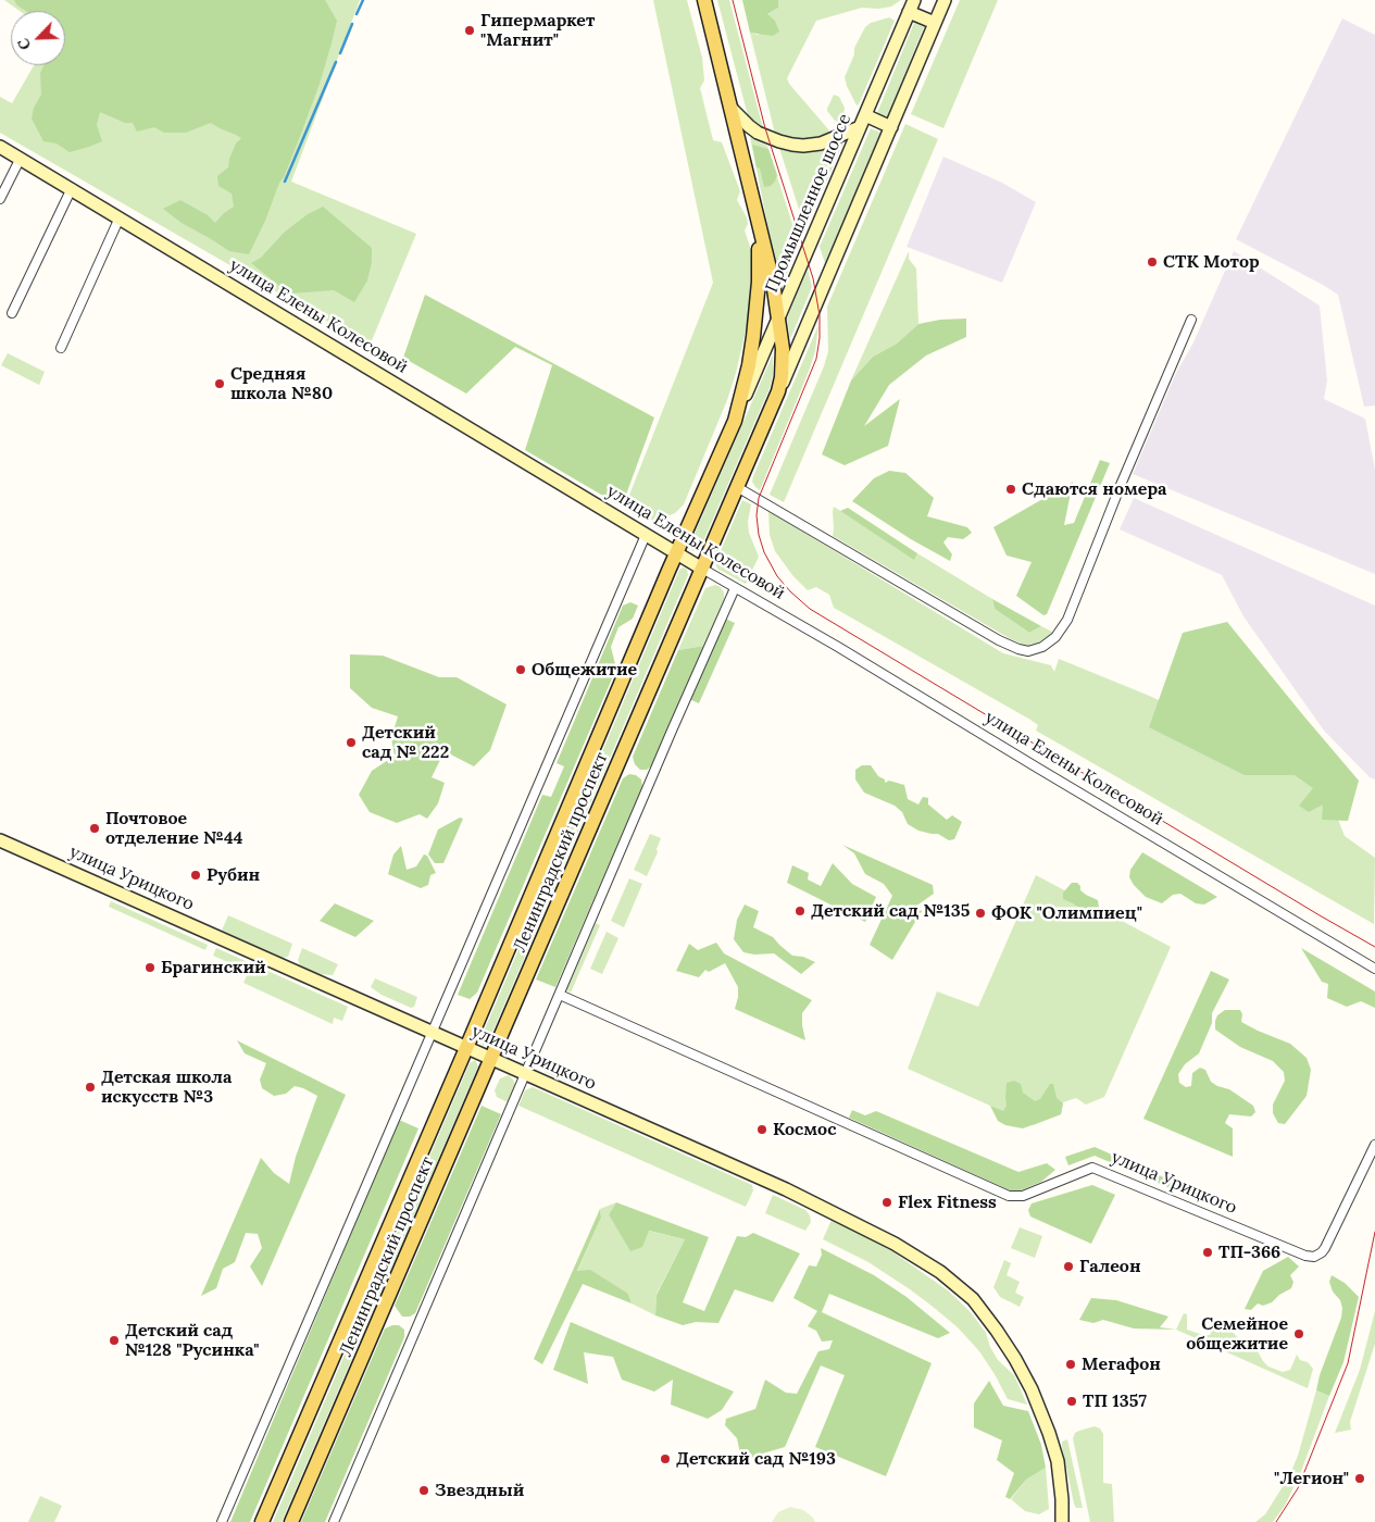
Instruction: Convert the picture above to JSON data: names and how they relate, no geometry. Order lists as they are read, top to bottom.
{
  "streets": {
    "main road": ["Ленинградский проспект"],
    "street": ["Промышленное шоссе", "улица Елены Колесовой", "улица Урицкого"]
  },
  "crossings": [
    ["Промышленное шоссе", "Ленинградский проспект"],
    ["улица Елены Колесовой", "Ленинградский проспект"],
    ["Ленинградский проспект", "улица Урицкого"]
  ],
  "places": [
    "Гипермаркет \"Магнит\"",
    "СТК Мотор",
    "Средняя школа №80",
    "Сдаются номера",
    "Общежитие",
    "Детский сад № 222",
    "Почтовое отделение №44",
    "Рубин",
    "Детский сад №135",
    "ФОК \"Олимпиец\"",
    "Брагинский",
    "Детская школа искусств №3",
    "Космос",
    "Flex Fitness",
    "ТП-366",
    "Галеон",
    "Семейное общежитие",
    "Детский сад №128 \"Русинка\"",
    "Мегафон",
    "ТП 1357",
    "Детский сад №193",
    "\"Легион\"",
    "Звездный"
  ],
  "north": "bottom left"
}
